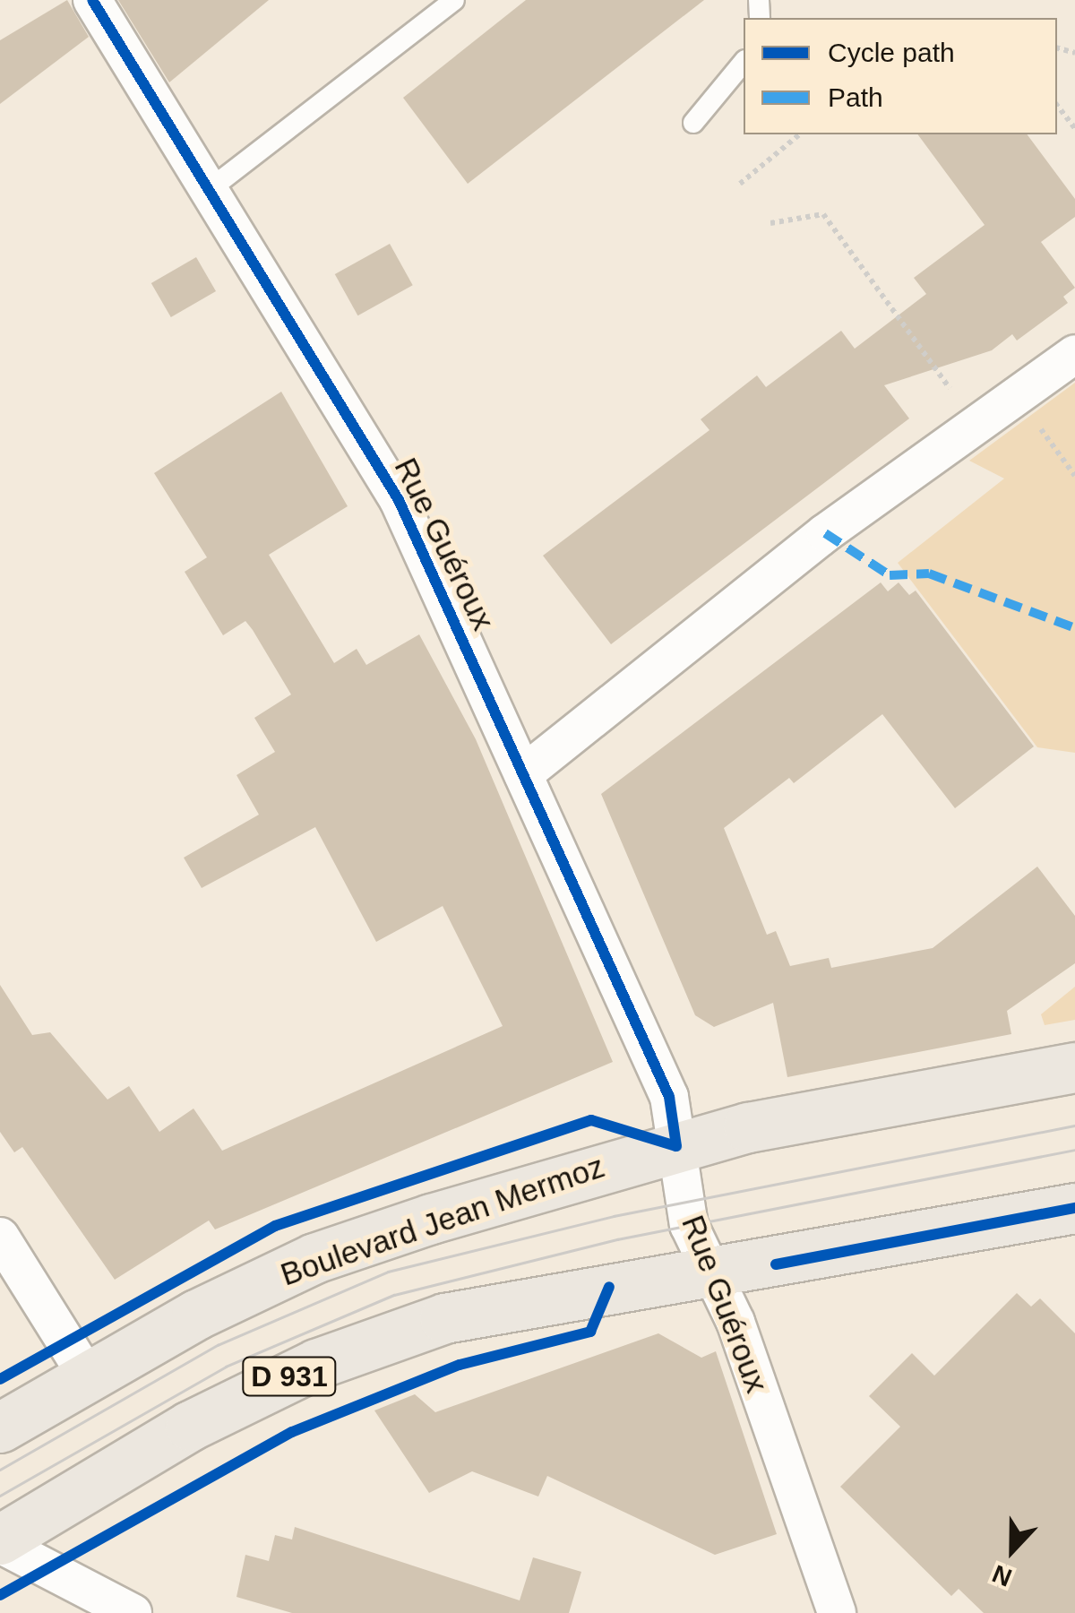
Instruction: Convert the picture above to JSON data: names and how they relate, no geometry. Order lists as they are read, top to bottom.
{
  "streets": {
    "main road": ["Boulevard Jean Mermoz", "D 931"],
    "street": ["Rue Guéroux"]
  },
  "crossings": [
    ["Rue Guéroux", "Boulevard Jean Mermoz"],
    ["Rue Guéroux", "D 931"]
  ],
  "legend": ["Cycle path", "Path"],
  "north": "bottom"
}
